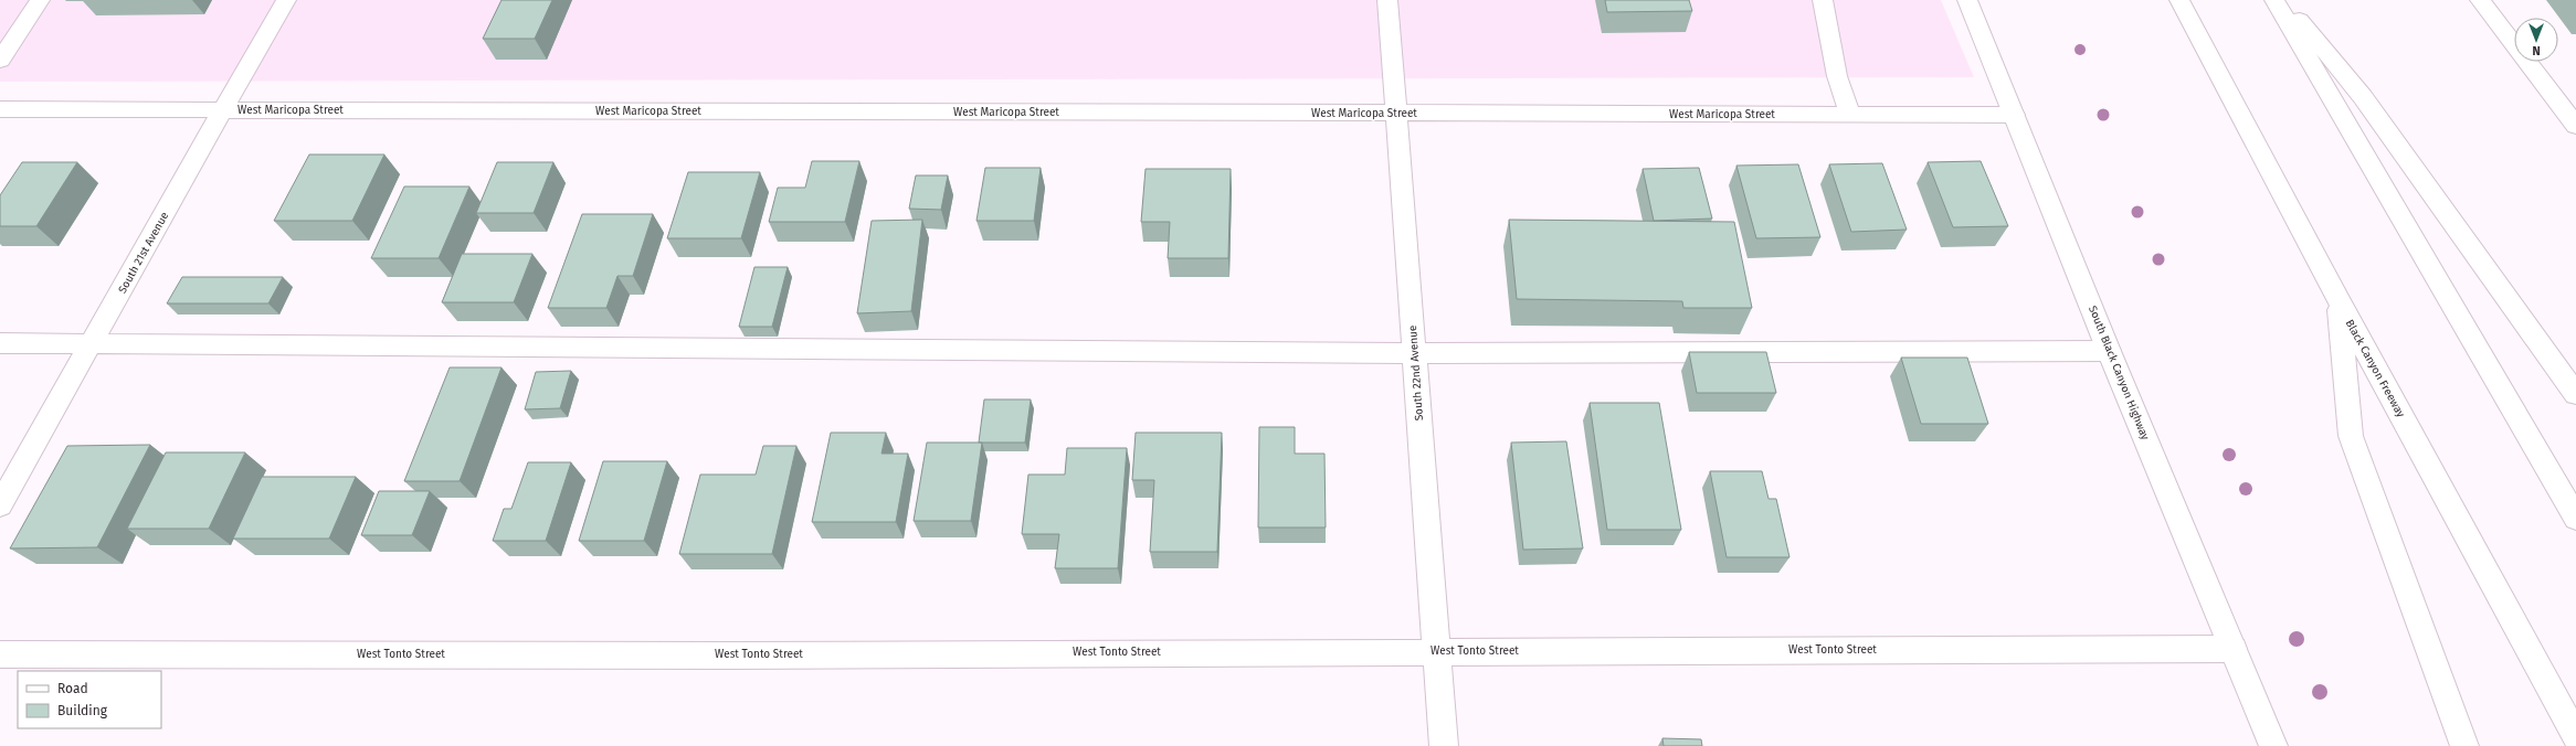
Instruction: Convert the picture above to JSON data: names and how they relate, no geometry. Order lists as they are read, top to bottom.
{
  "streets": {
    "main road": [
      "West Maricopa Street",
      "South 21st Avenue",
      "Black Canyon Freeway",
      "South 22nd Avenue",
      "South Black Canyon Highway",
      "West Tonto Street"
    ]
  },
  "crossings": [
    ["West Maricopa Street", "South 21st Avenue"],
    ["West Maricopa Street", "South 22nd Avenue"],
    ["West Maricopa Street", "South Black Canyon Highway"],
    ["South 22nd Avenue", "West Tonto Street"],
    ["South Black Canyon Highway", "West Tonto Street"]
  ],
  "legend": ["Road", "Building"],
  "north": "bottom"
}
